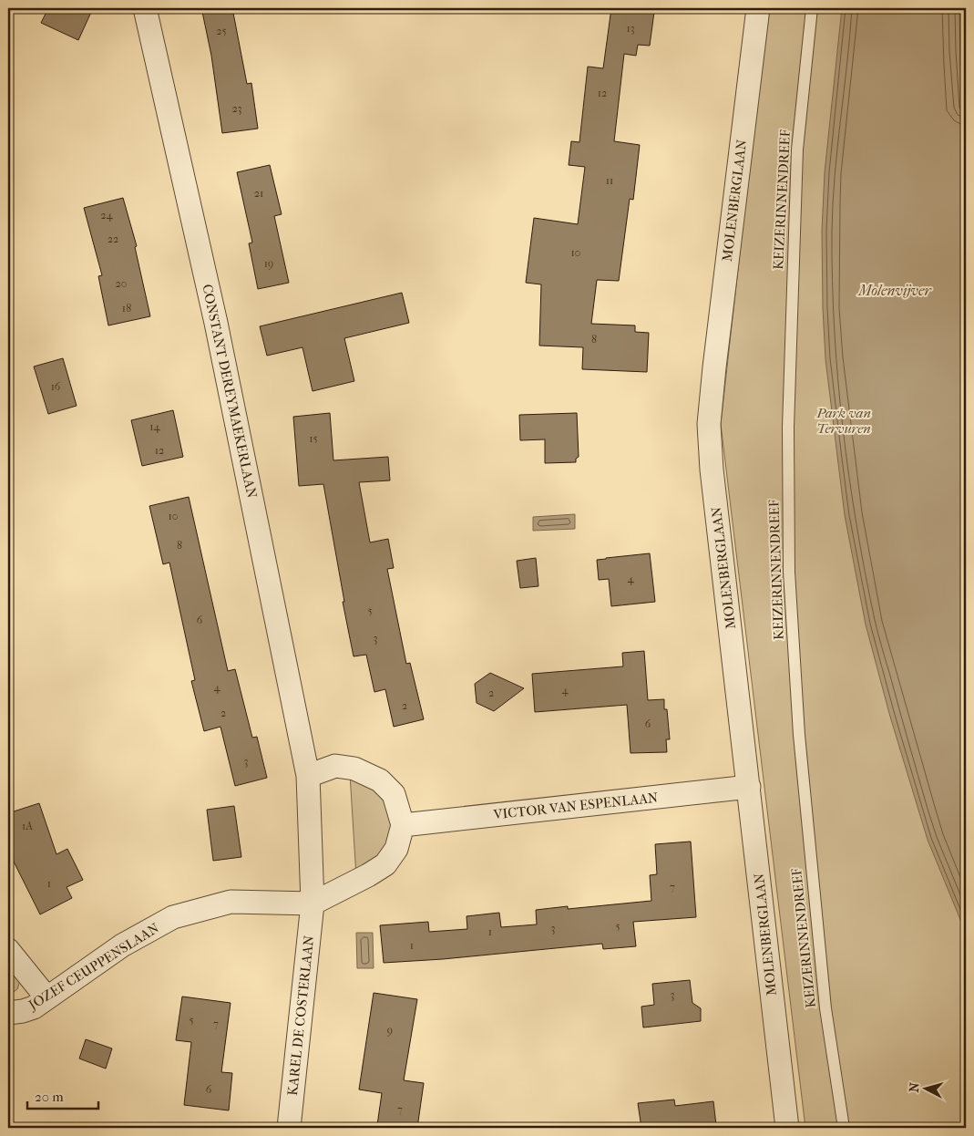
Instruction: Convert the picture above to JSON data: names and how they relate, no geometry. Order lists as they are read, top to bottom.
{
  "streets": {
    "street": [
      "MOLENBERGLAAN",
      "CONSTANT DEREYMAEKERLAAN",
      "VICTOR VAN ESPENLAAN",
      "JOZEF CEUPPENSLAAN",
      "KAREL DE COSTERLAAN"
    ],
    "lane": ["KEIZERINNENDREEF"]
  },
  "crossings": [
    ["MOLENBERGLAAN", "VICTOR VAN ESPENLAAN"],
    ["CONSTANT DEREYMAEKERLAAN", "JOZEF CEUPPENSLAAN"],
    ["CONSTANT DEREYMAEKERLAAN", "KAREL DE COSTERLAAN"],
    ["JOZEF CEUPPENSLAAN", "KAREL DE COSTERLAAN"]
  ],
  "water": ["Molenvijver"],
  "parks": ["Park van Tervuren"],
  "house_numbers": [
    "13",
    "25",
    "12",
    "23",
    "11",
    "21",
    "24",
    "22",
    "10",
    "19",
    "20",
    "18",
    "8",
    "16",
    "14",
    "15",
    "12",
    "10",
    "8",
    "4",
    "5",
    "6",
    "3",
    "4",
    "4",
    "2",
    "2",
    "2",
    "6",
    "3",
    "1A",
    "1",
    "7",
    "5",
    "3",
    "1",
    "1",
    "3",
    "5",
    "7",
    "9",
    "6",
    "7"
  ],
  "scale_bar": "20 m",
  "north": "left"
}
